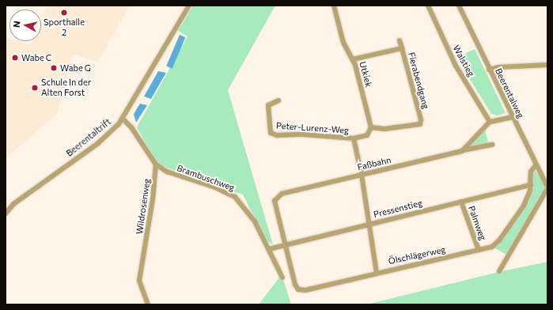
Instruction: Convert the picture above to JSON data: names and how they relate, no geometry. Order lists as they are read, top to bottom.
{
  "streets": {
    "street": [
      "Walstieg",
      "Utkiek",
      "Fierabendgang",
      "Beerentalweg",
      "Peter-Lurenz-Weg",
      "Beerentaltrift",
      "Faßbahn",
      "Brambuschweg",
      "Wildrosenweg",
      "Pressenstieg",
      "Palmweg",
      "Ölschlägerweg"
    ]
  },
  "crossings": [
    ["Utkiek", "Fierabendgang"],
    ["Beerentalweg", "Ölschlägerweg"],
    ["Faßbahn", "Pressenstieg"],
    ["Faßbahn", "Ölschlägerweg"],
    ["Brambuschweg", "Wildrosenweg"],
    ["Brambuschweg", "Pressenstieg"],
    ["Pressenstieg", "Palmweg"],
    ["Pressenstieg", "Ölschlägerweg"],
    ["Palmweg", "Ölschlägerweg"]
  ],
  "places": [
    "Sporthalle 2",
    "Wabe C",
    "Wabe G",
    "Schule In der Alten Forst"
  ],
  "north": "left"
}
